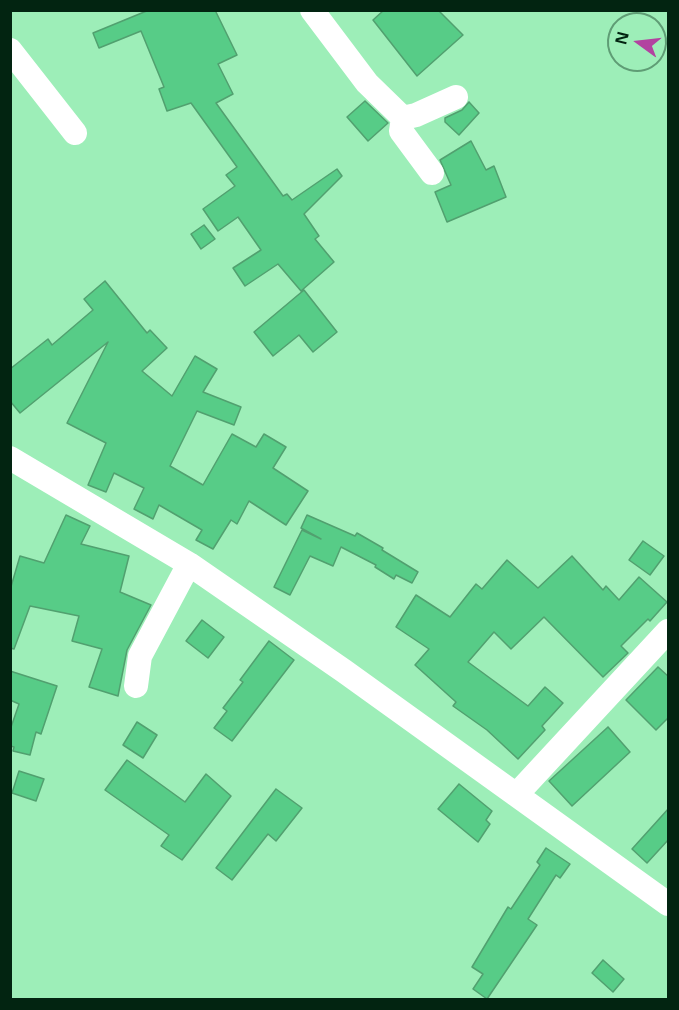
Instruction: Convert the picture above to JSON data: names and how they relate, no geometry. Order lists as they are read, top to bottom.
{
  "north": "left"
}
